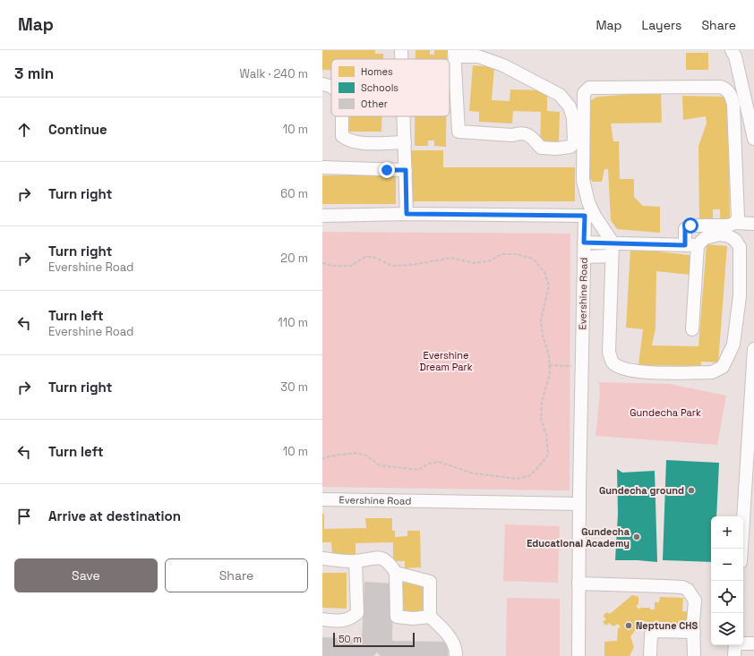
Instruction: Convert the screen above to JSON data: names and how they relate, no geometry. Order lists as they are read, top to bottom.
{
  "streets": {
    "street": ["Evershine Road"]
  },
  "parks": ["Evershine Dream Park", "Gundecha Park"],
  "places": ["Gundecha ground", "Gundecha Educational Academy", "Neptune CHS"],
  "legend": ["Homes", "Schools", "Other"],
  "scale_bar": "50 m",
  "page": {
    "header": "Map",
    "nav": ["Map", "Layers", "Share"],
    "heading": ["3 min", "Walk · 240 m"],
    "list": [
      ["Continue", "10 m"],
      ["Turn right", "60 m"],
      ["Turn right", "Evershine Road", "20 m"],
      ["Turn left", "Evershine Road", "110 m"],
      ["Turn right", "30 m"],
      ["Turn left", "10 m"],
      "Arrive at destination"
    ],
    "map_buttons": ["+", "−"],
    "buttons": ["Save", "Share"],
    "scale": "50 m"
  }
}
